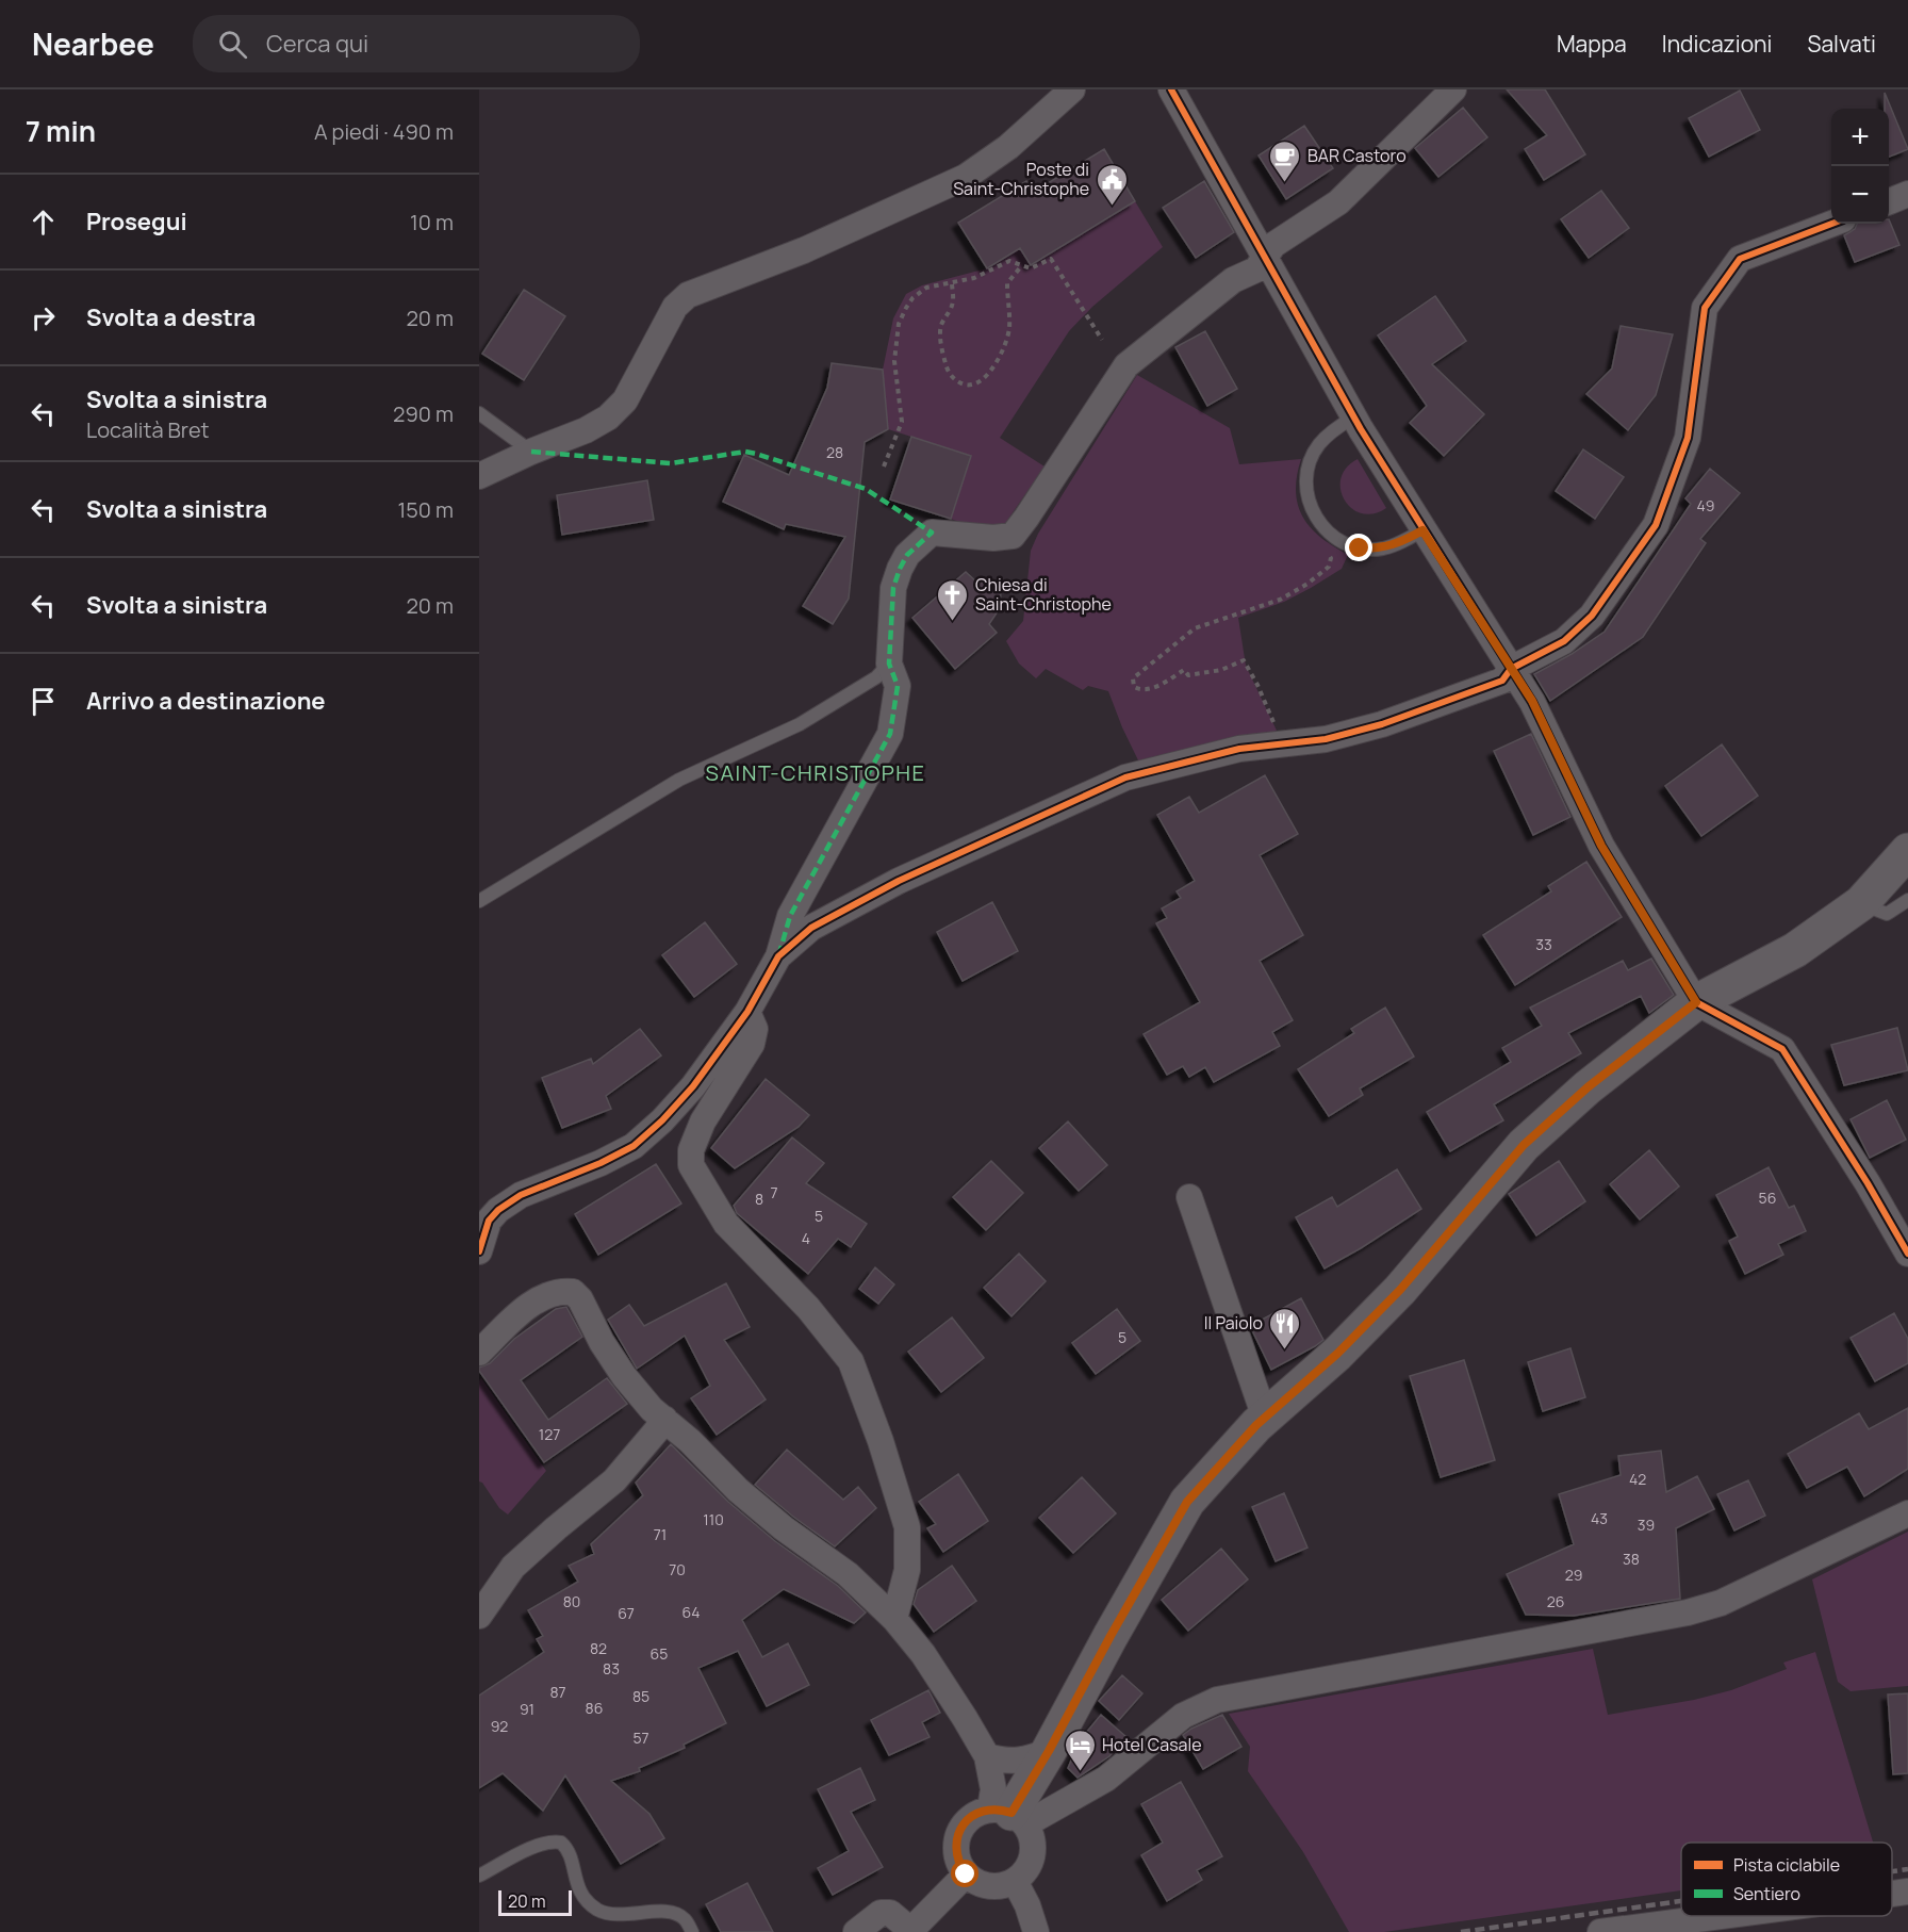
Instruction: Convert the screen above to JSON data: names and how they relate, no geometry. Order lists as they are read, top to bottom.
{
  "districts": ["SAINT-CHRISTOPHE"],
  "places": {
    "cafe": ["BAR Castoro"],
    "public building": ["Poste di Saint-Christophe"],
    "church": ["Chiesa di Saint-Christophe"],
    "restaurant": ["Il Paiolo"],
    "hotel": ["Hotel Casale"]
  },
  "house_numbers": [
    "28",
    "49",
    "33",
    "7",
    "56",
    "8",
    "5",
    "4",
    "5",
    "127",
    "42",
    "43",
    "110",
    "39",
    "71",
    "38",
    "70",
    "29",
    "80",
    "26",
    "64",
    "67",
    "82",
    "65",
    "83",
    "87",
    "85",
    "86",
    "91",
    "92",
    "57"
  ],
  "legend": ["Pista ciclabile", "Sentiero"],
  "scale_bar": "20 m",
  "page": {
    "header": "Nearbee",
    "search": "Cerca qui",
    "nav": ["Mappa", "Indicazioni", "Salvati"],
    "heading": ["7 min", "A piedi · 490 m"],
    "map_buttons": ["+", "−"],
    "list": [
      ["Prosegui", "10 m"],
      ["Svolta a destra", "20 m"],
      ["Svolta a sinistra", "Località Bret", "290 m"],
      ["Svolta a sinistra", "150 m"],
      ["Svolta a sinistra", "20 m"],
      "Arrivo a destinazione"
    ],
    "scale": "20 m"
  }
}
